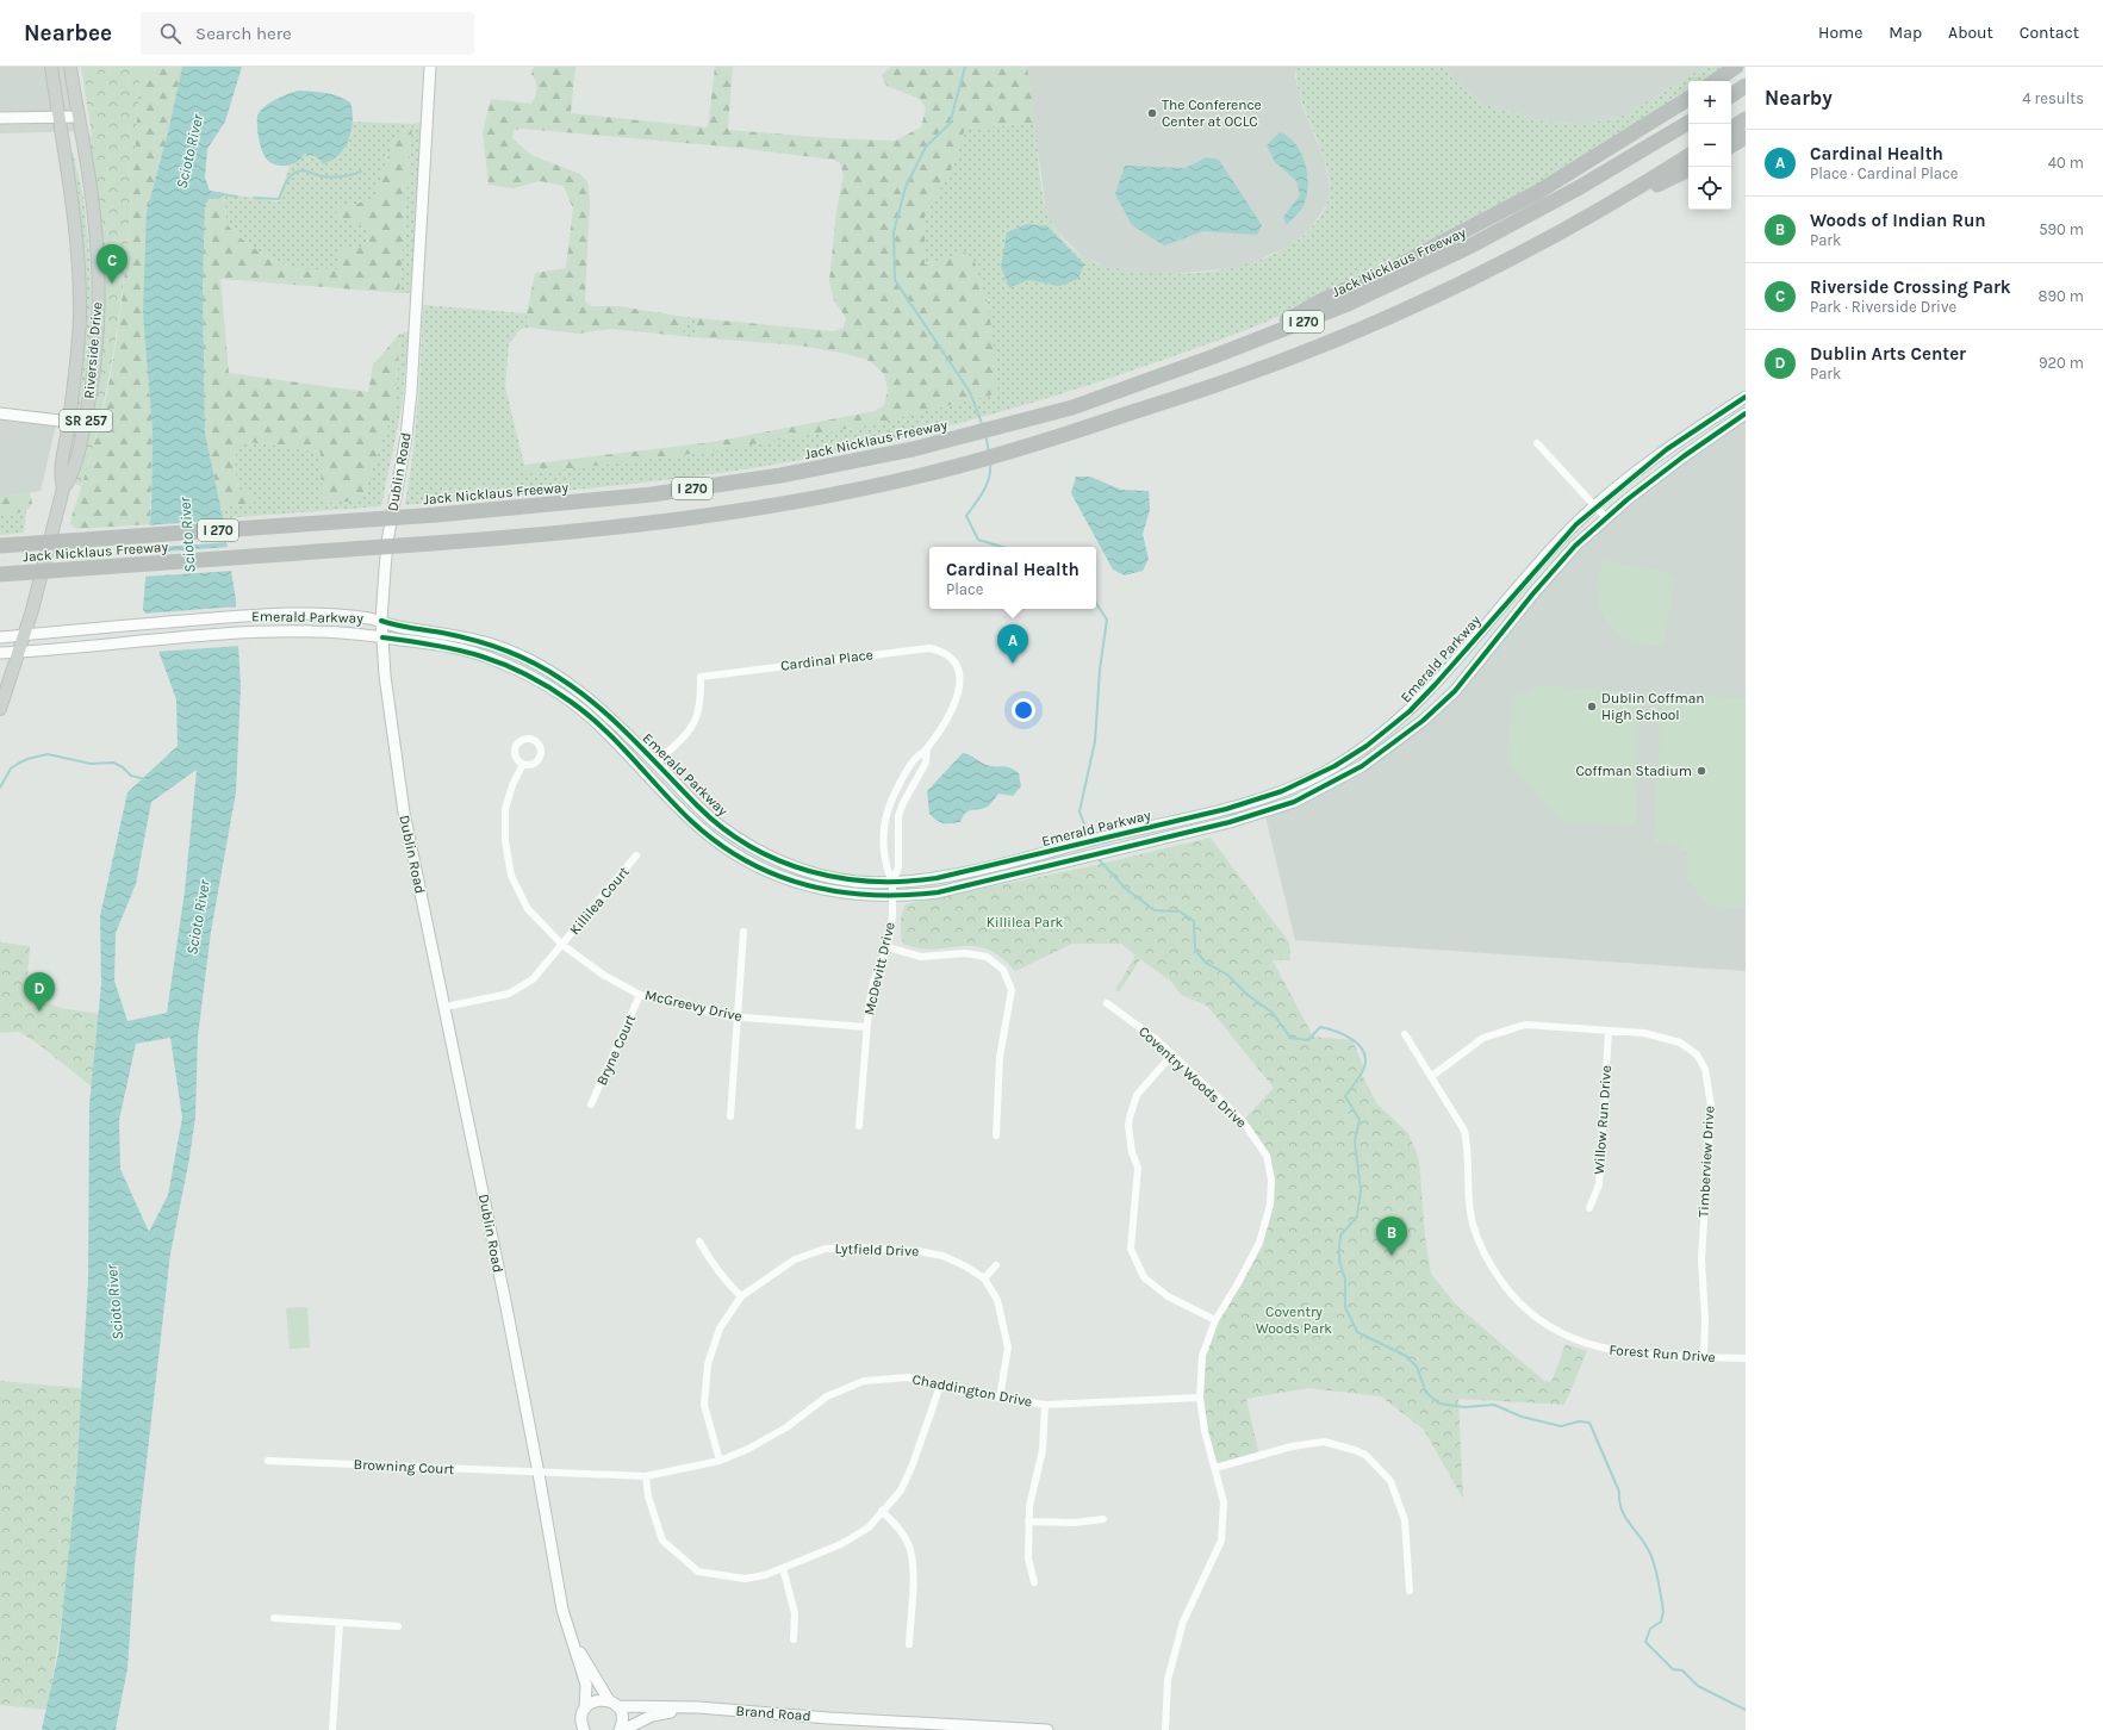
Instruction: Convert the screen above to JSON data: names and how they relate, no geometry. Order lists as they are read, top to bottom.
{
  "streets": {
    "highway": ["Jack Nicklaus Freeway", "I 270"],
    "main road": [
      "Riverside Drive",
      "SR 257",
      "Dublin Road",
      "Emerald Parkway",
      "Brand Road"
    ],
    "street": [
      "Cardinal Place",
      "Killilea Court",
      "McDevitt Drive",
      "McGreevy Drive",
      "Bryne Court",
      "Coventry Woods Drive",
      "Willow Run Drive",
      "Timberview Drive",
      "Lytfield Drive",
      "Forest Run Drive",
      "Chaddington Drive",
      "Browning Court"
    ]
  },
  "crossings": [
    ["Riverside Drive", "Emerald Parkway"],
    ["Dublin Road", "Emerald Parkway"],
    ["Dublin Road", "Killilea Court"],
    ["Dublin Road", "Chaddington Drive"],
    ["Dublin Road", "Browning Court"],
    ["Dublin Road", "Brand Road"],
    ["Emerald Parkway", "Cardinal Place"],
    ["Emerald Parkway", "McDevitt Drive"],
    ["Cardinal Place", "McDevitt Drive"],
    ["Killilea Court", "McGreevy Drive"],
    ["McDevitt Drive", "McGreevy Drive"],
    ["McGreevy Drive", "Bryne Court"],
    ["Coventry Woods Drive", "Chaddington Drive"],
    ["Willow Run Drive", "Timberview Drive"],
    ["Timberview Drive", "Forest Run Drive"],
    ["Lytfield Drive", "Chaddington Drive"],
    ["Chaddington Drive", "Browning Court"]
  ],
  "water": ["Scioto River"],
  "parks": ["Killilea Park", "Coventry Woods Park"],
  "places": ["The Conference Center at OCLC", "Dublin Coffman High School", "Coffman Stadium"],
  "page": {
    "header": "Nearbee",
    "search": "Search here",
    "nav": [
      "Home",
      "Map",
      "About",
      "Contact"
    ],
    "heading": ["Nearby", "4 results"],
    "map_buttons": ["+", "−"],
    "list": [
      {
        "mark": "A",
        "name": "Cardinal Health",
        "note": "Place · Cardinal Place",
        "value": "40 m"
      },
      {
        "mark": "B",
        "name": "Woods of Indian Run",
        "note": "Park",
        "value": "590 m"
      },
      {
        "mark": "C",
        "name": "Riverside Crossing Park",
        "note": "Park · Riverside Drive",
        "value": "890 m"
      },
      {
        "mark": "D",
        "name": "Dublin Arts Center",
        "note": "Park",
        "value": "920 m"
      }
    ],
    "pins": [
      "C",
      "A",
      "D",
      "B"
    ],
    "popup": ["Cardinal Health", "Place"]
  }
}
